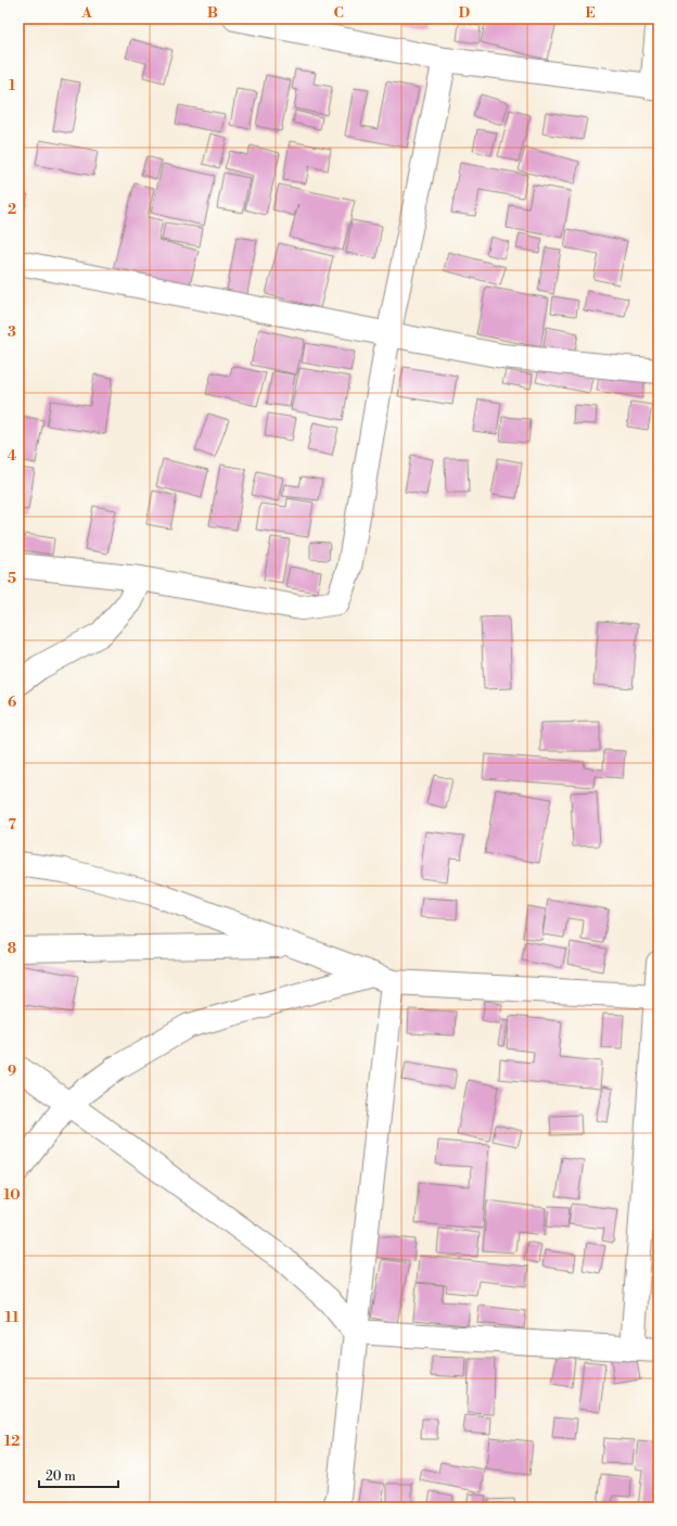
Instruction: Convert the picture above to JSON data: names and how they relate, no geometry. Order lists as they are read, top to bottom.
{
  "scale_bar": "20 m",
  "grid": {
    "columns": [
      "A",
      "B",
      "C",
      "D",
      "E"
    ],
    "rows": [
      "1",
      "2",
      "3",
      "4",
      "5",
      "6",
      "7",
      "8",
      "9",
      "10",
      "11",
      "12"
    ]
  }
}
